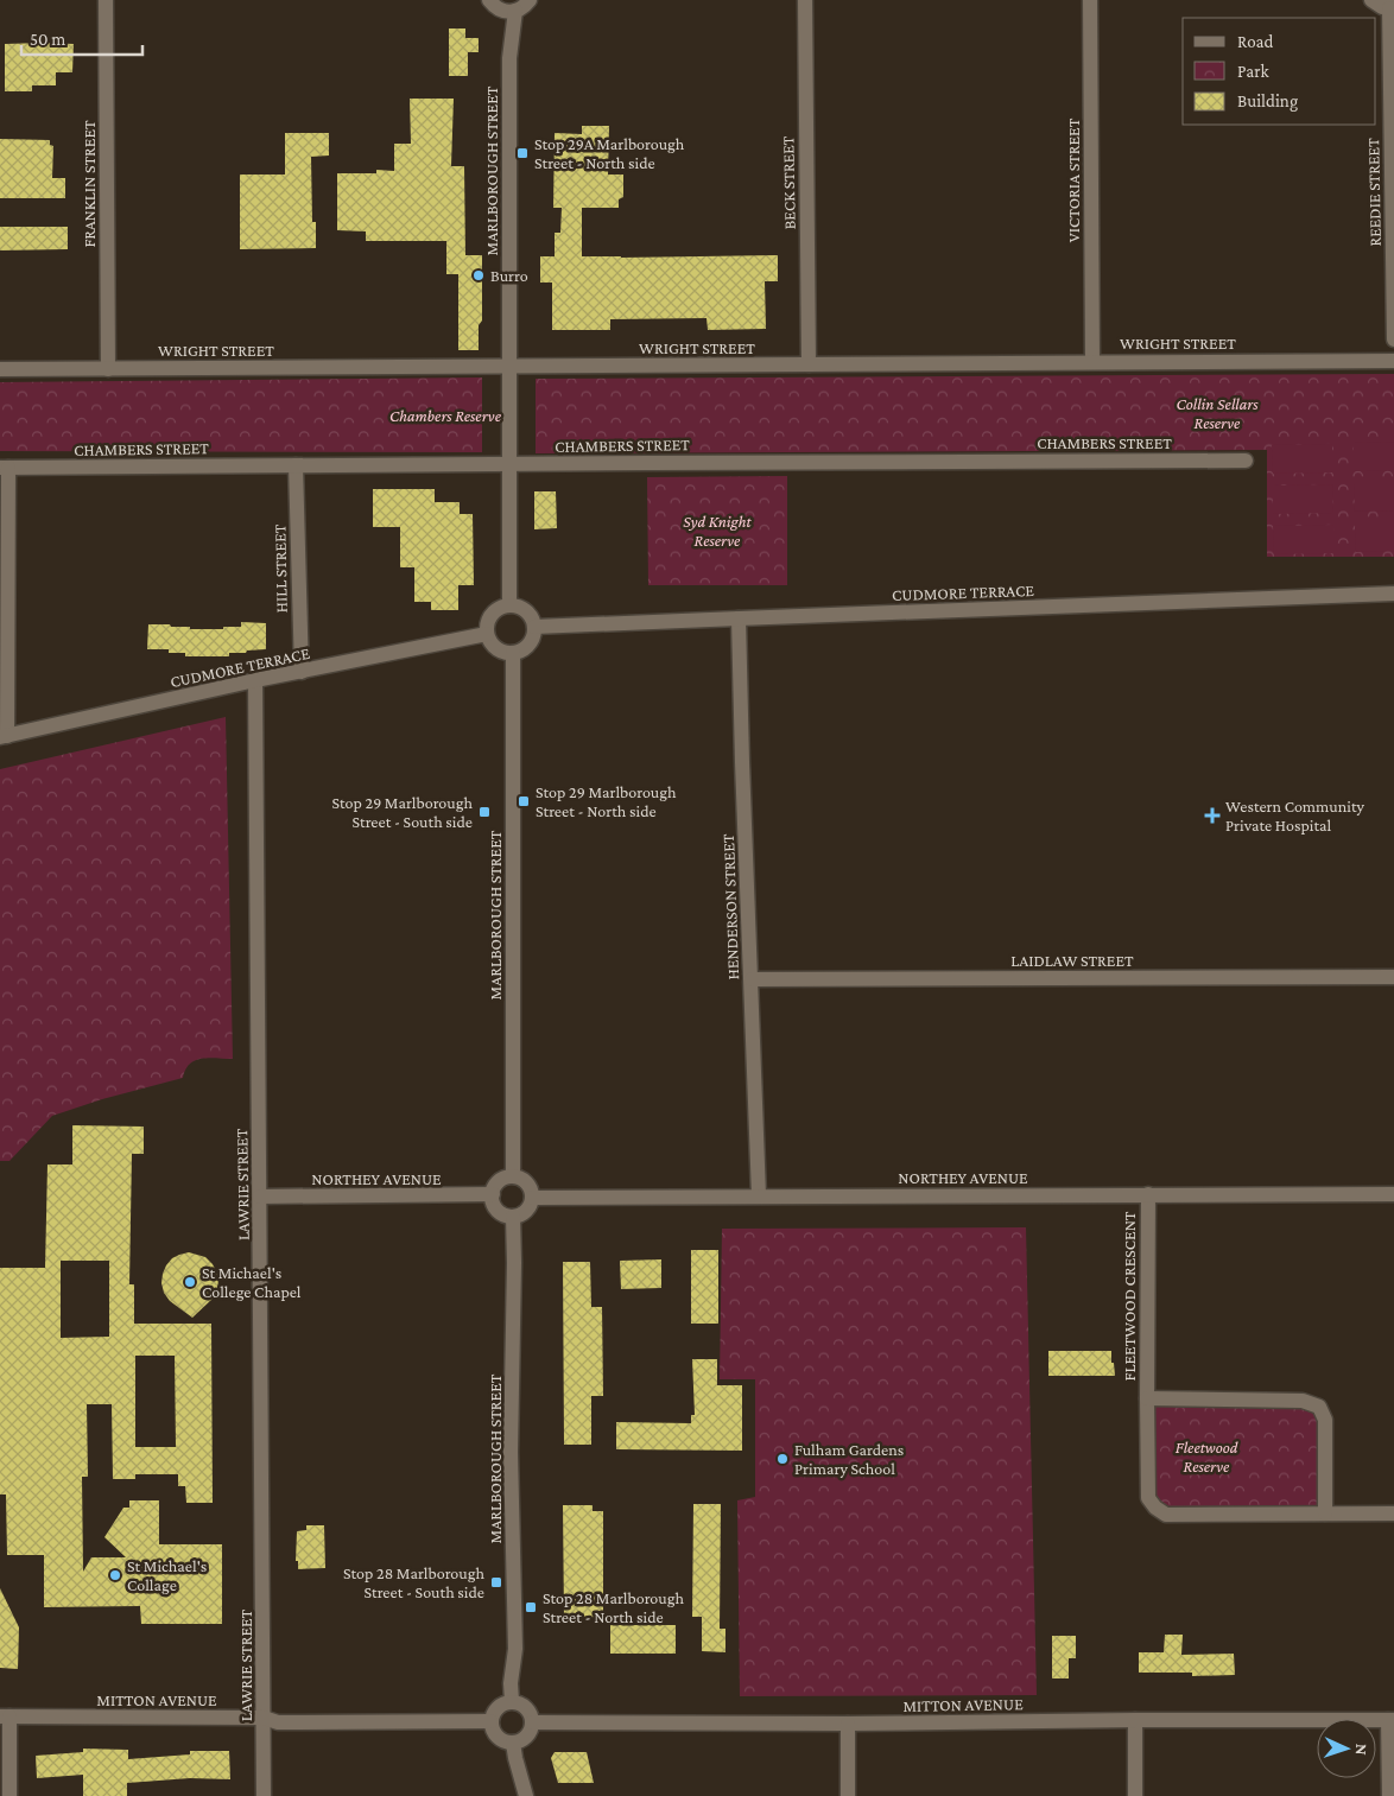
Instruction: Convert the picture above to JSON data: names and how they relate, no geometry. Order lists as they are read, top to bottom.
{
  "streets": {
    "street": [
      "MARLBOROUGH STREET",
      "VICTORIA STREET",
      "BECK STREET",
      "FRANKLIN STREET",
      "REEDIE STREET",
      "WRIGHT STREET",
      "CHAMBERS STREET",
      "HILL STREET",
      "CUDMORE TERRACE",
      "HENDERSON STREET",
      "LAIDLAW STREET",
      "NORTHEY AVENUE",
      "LAWRIE STREET",
      "FLEETWOOD CRESCENT",
      "MITTON AVENUE"
    ]
  },
  "crossings": [
    ["MARLBOROUGH STREET", "WRIGHT STREET"],
    ["MARLBOROUGH STREET", "CHAMBERS STREET"],
    ["MARLBOROUGH STREET", "CUDMORE TERRACE"],
    ["MARLBOROUGH STREET", "NORTHEY AVENUE"],
    ["MARLBOROUGH STREET", "MITTON AVENUE"],
    ["VICTORIA STREET", "WRIGHT STREET"],
    ["BECK STREET", "WRIGHT STREET"],
    ["FRANKLIN STREET", "WRIGHT STREET"],
    ["CHAMBERS STREET", "HILL STREET"],
    ["HILL STREET", "CUDMORE TERRACE"],
    ["CUDMORE TERRACE", "HENDERSON STREET"],
    ["CUDMORE TERRACE", "LAWRIE STREET"],
    ["HENDERSON STREET", "LAIDLAW STREET"],
    ["HENDERSON STREET", "NORTHEY AVENUE"],
    ["NORTHEY AVENUE", "LAWRIE STREET"],
    ["NORTHEY AVENUE", "FLEETWOOD CRESCENT"],
    ["LAWRIE STREET", "MITTON AVENUE"]
  ],
  "parks": [
    "Collin Sellars Reserve",
    "Chambers Reserve",
    "Syd Knight Reserve",
    "Fleetwood Reserve"
  ],
  "places": {
    "transit": [
      "Stop 29A Marlborough Street - North side",
      "Stop 29 Marlborough Street - North side",
      "Stop 29 Marlborough Street - South side",
      "Stop 28 Marlborough Street - South side",
      "Stop 28 Marlborough Street - North side"
    ],
    "other": [
      "Burro",
      "St Michael's College Chapel",
      "Fulham Gardens Primary School",
      "St Michael's Collage"
    ],
    "health": ["Western Community Private Hospital"]
  },
  "legend": ["Road", "Park", "Building"],
  "scale_bar": "50 m",
  "north": "right"
}
